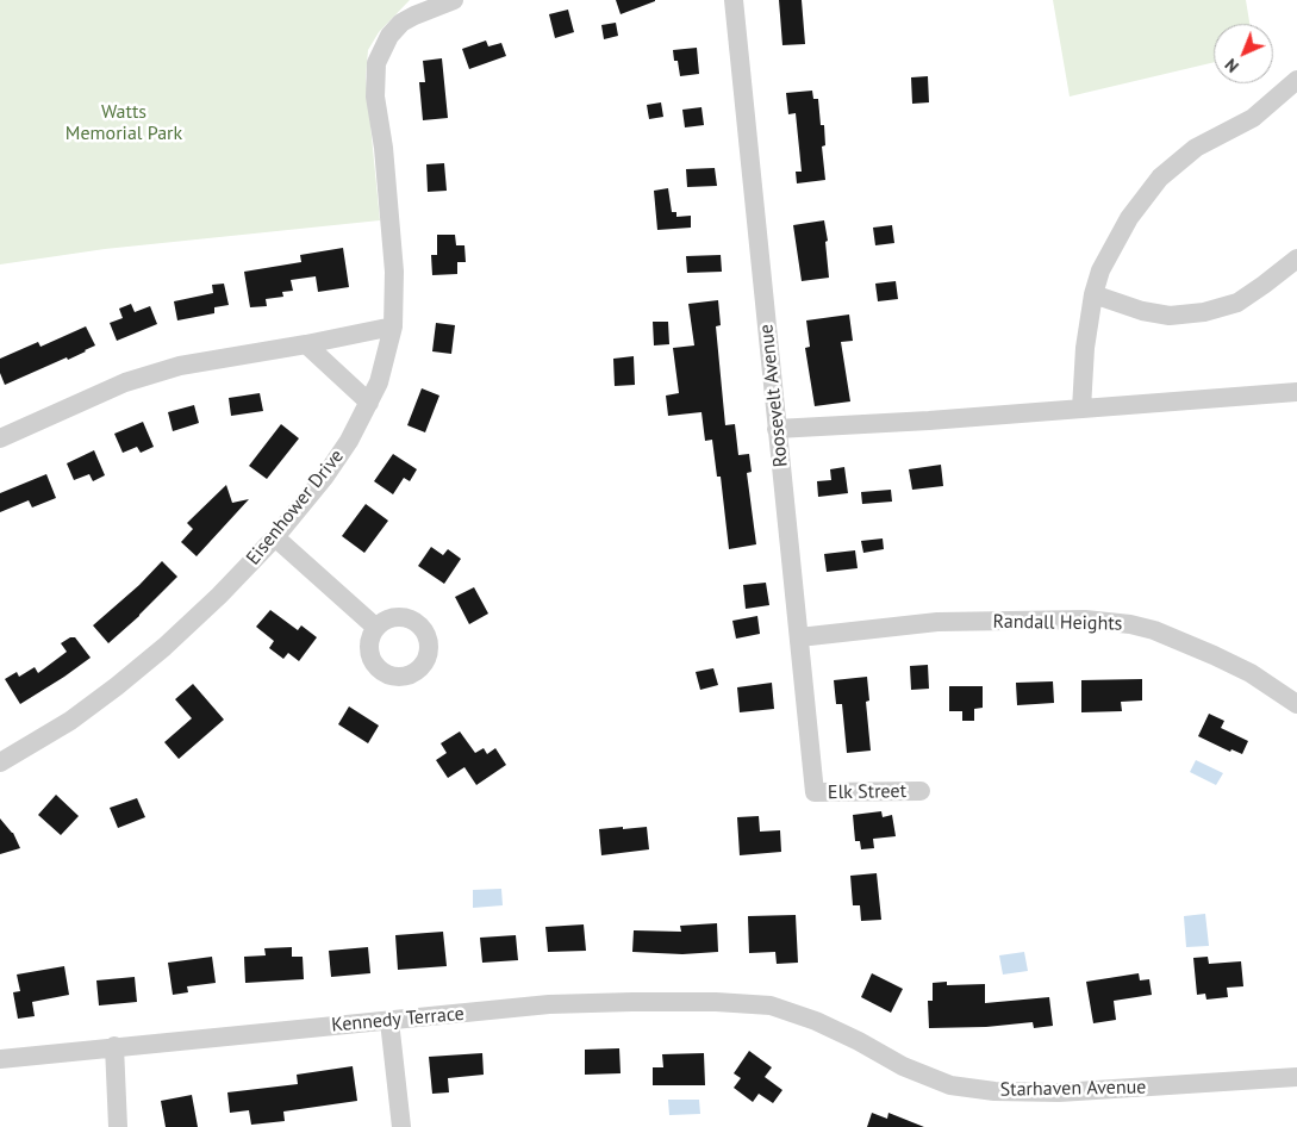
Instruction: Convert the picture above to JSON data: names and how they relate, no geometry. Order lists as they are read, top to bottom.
{
  "streets": {
    "street": [
      "Roosevelt Avenue",
      "Eisenhower Drive",
      "Randall Heights",
      "Elk Street",
      "Kennedy Terrace",
      "Starhaven Avenue"
    ]
  },
  "crossings": [
    ["Roosevelt Avenue", "Randall Heights"],
    ["Roosevelt Avenue", "Elk Street"],
    ["Kennedy Terrace", "Starhaven Avenue"]
  ],
  "parks": ["Watts Memorial Park"],
  "north": "bottom left"
}
